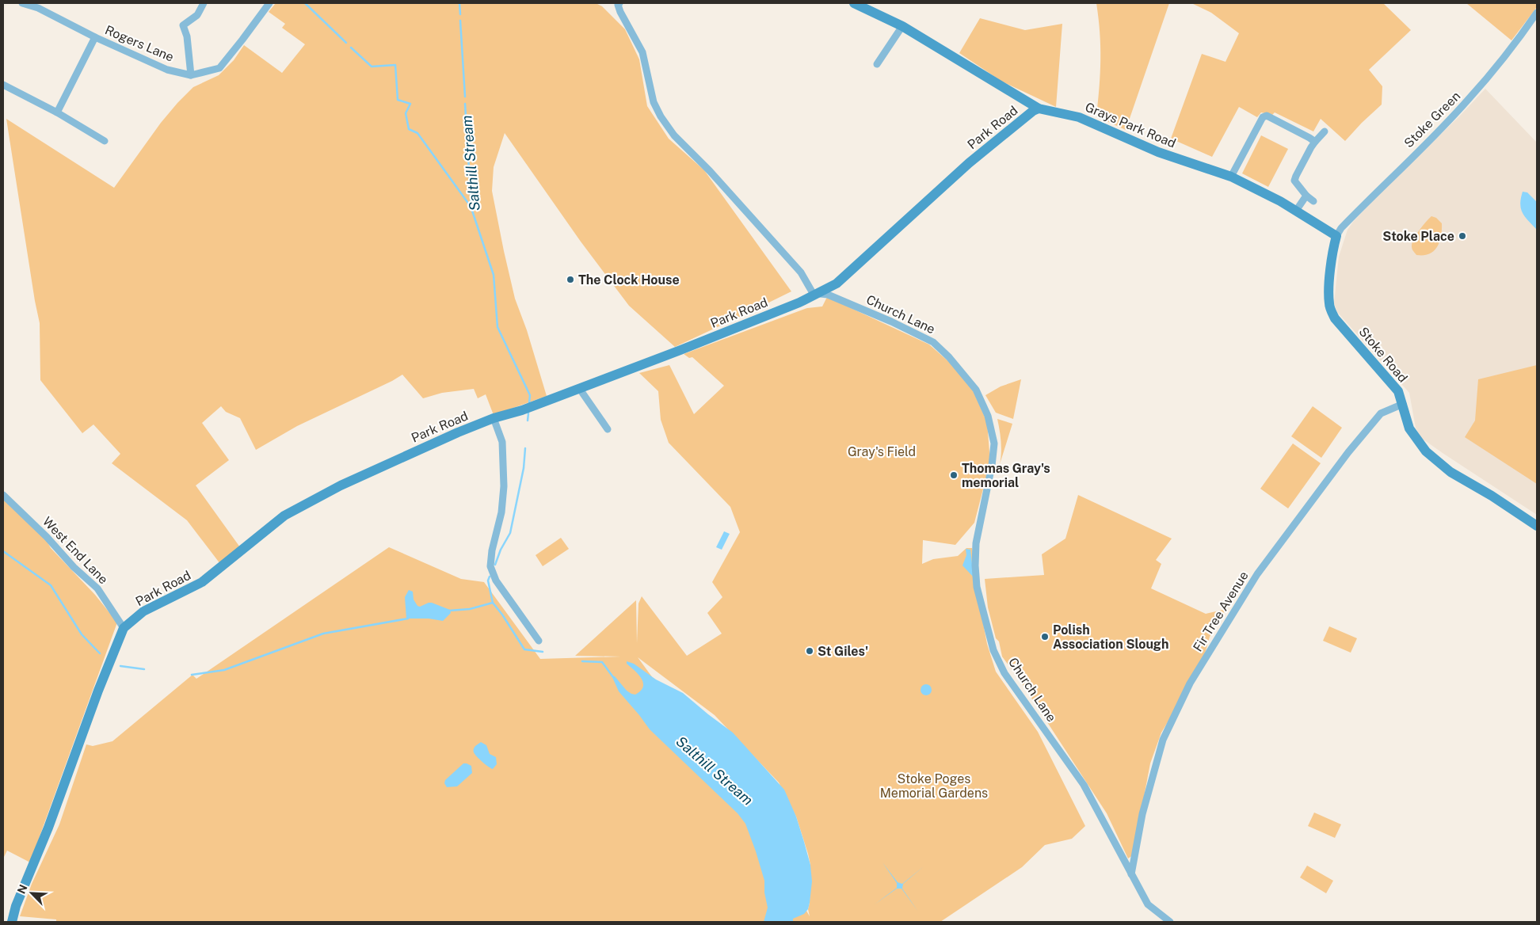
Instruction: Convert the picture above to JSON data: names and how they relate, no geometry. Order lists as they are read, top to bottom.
{
  "streets": {
    "main road": ["Grays Park Road", "Park Road", "Stoke Road"],
    "street": [
      "Rogers Lane",
      "Stoke Green",
      "Church Lane",
      "West End Lane",
      "Fir Tree Avenue"
    ]
  },
  "crossings": [
    ["Stoke Green", "Grays Park Road"],
    ["Stoke Green", "Stoke Road"],
    ["Grays Park Road", "Park Road"],
    ["Grays Park Road", "Stoke Road"],
    ["Park Road", "Church Lane"],
    ["Park Road", "West End Lane"],
    ["Church Lane", "Fir Tree Avenue"],
    ["Stoke Road", "Fir Tree Avenue"]
  ],
  "water": ["Salthill Stream"],
  "parks": ["Gray's Field", "Stoke Poges Memorial Gardens"],
  "places": [
    "Stoke Place",
    "The Clock House",
    "Thomas Gray's memorial",
    "Polish Association Slough",
    "St Giles'"
  ],
  "north": "top left"
}
